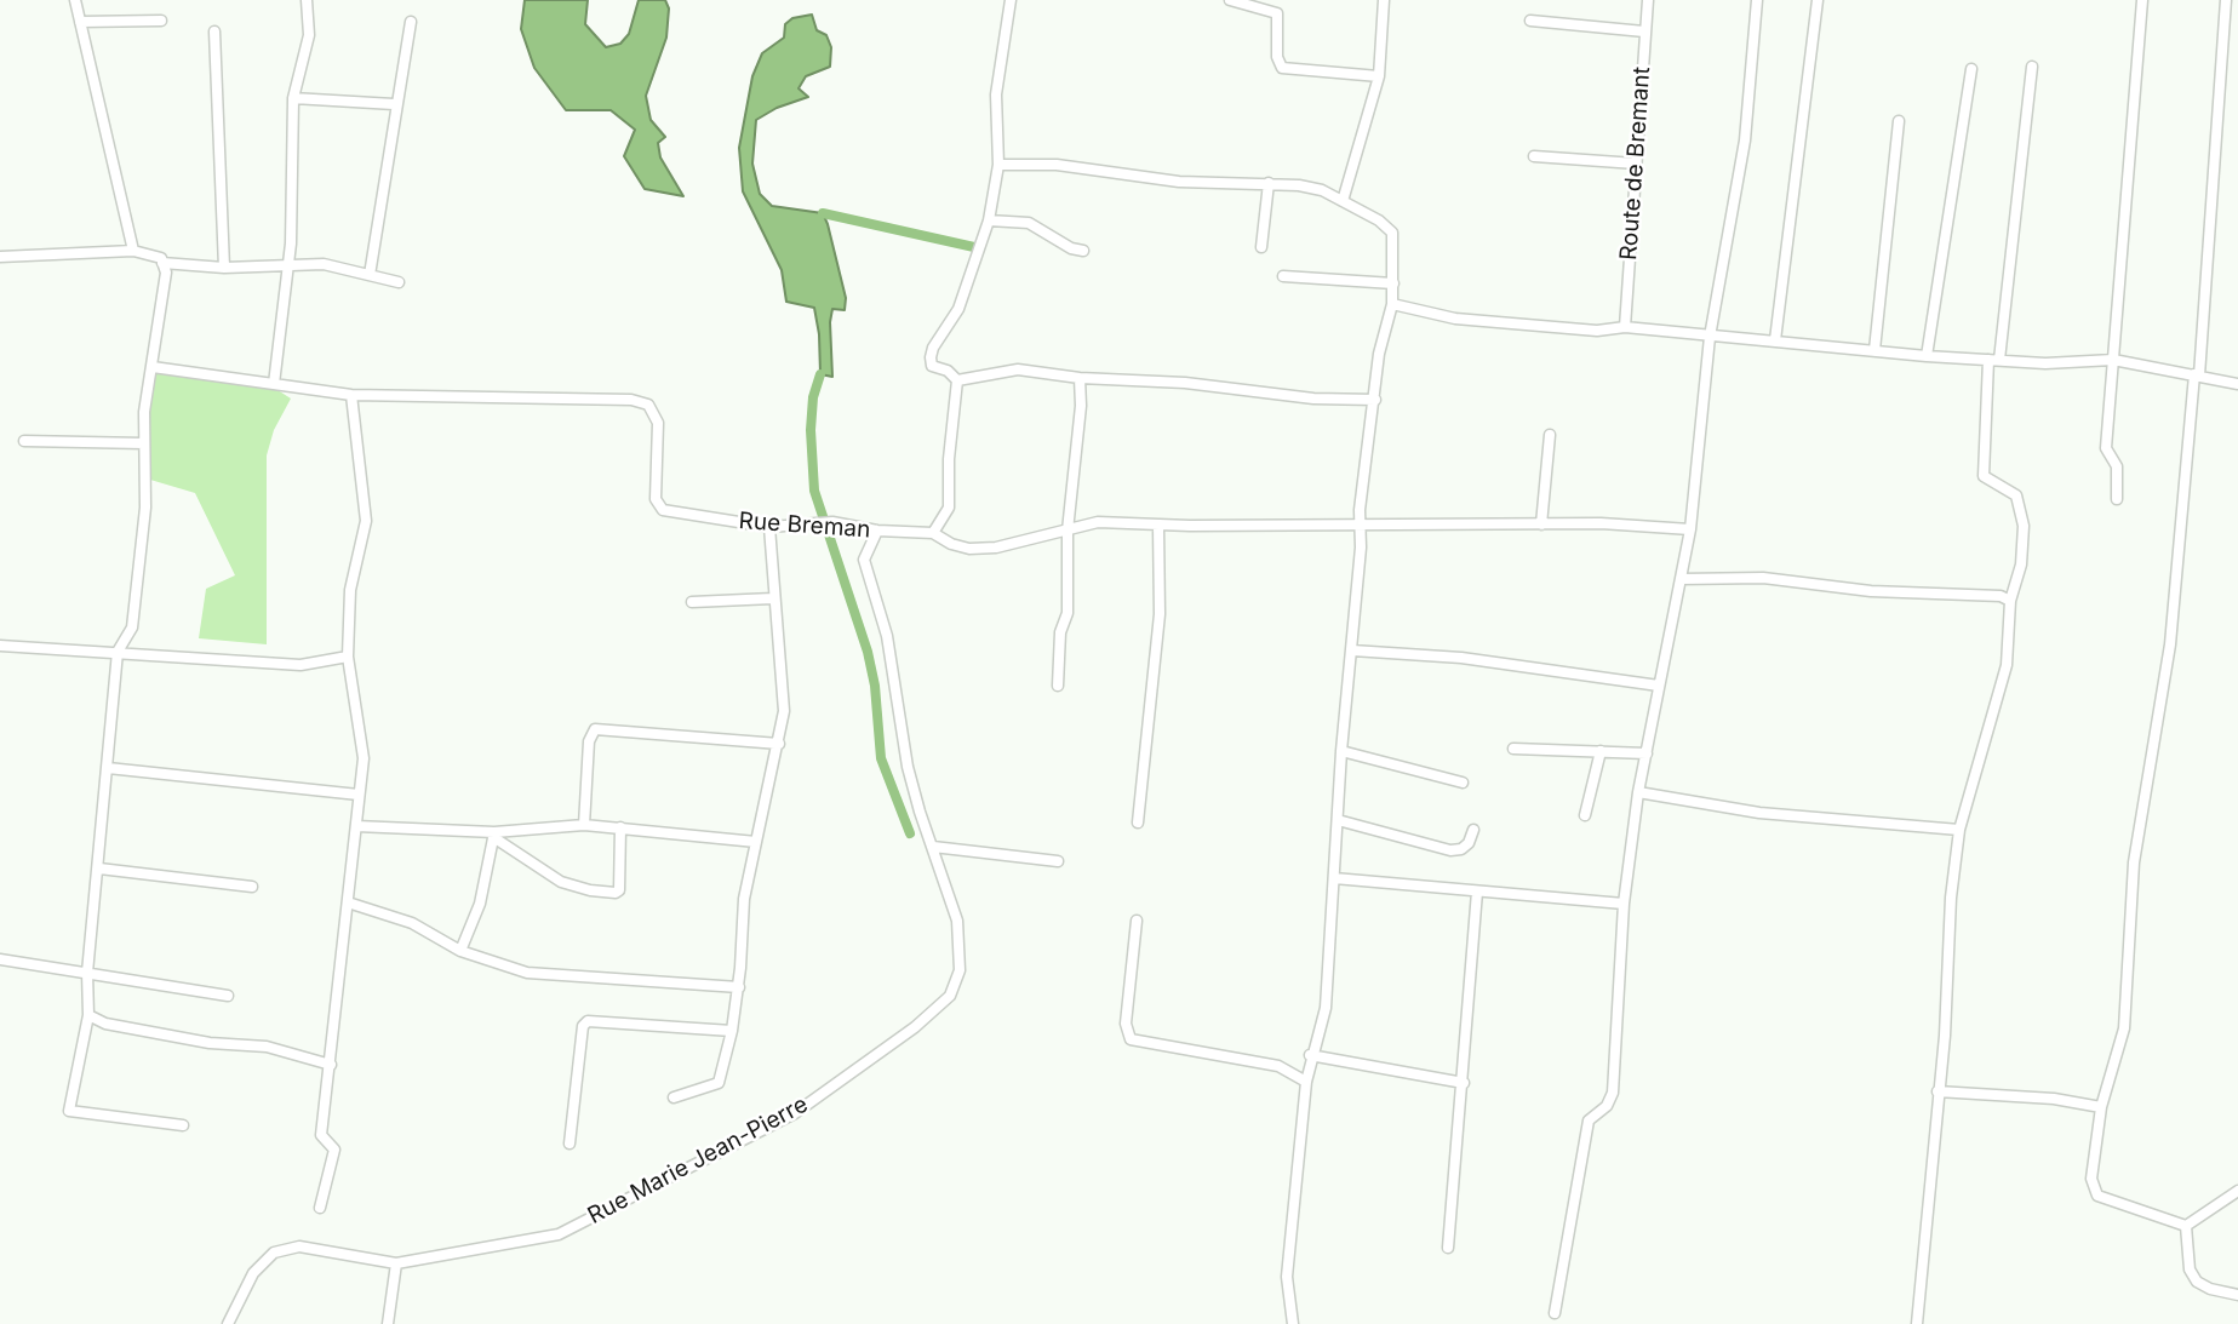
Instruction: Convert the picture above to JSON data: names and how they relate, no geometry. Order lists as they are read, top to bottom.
{
  "streets": {
    "street": ["Route de Bremant", "Rue Breman", "Rue Marie Jean-Pierre"]
  },
  "crossings": [
    ["Rue Breman", "Rue Marie Jean-Pierre"]
  ]
}
